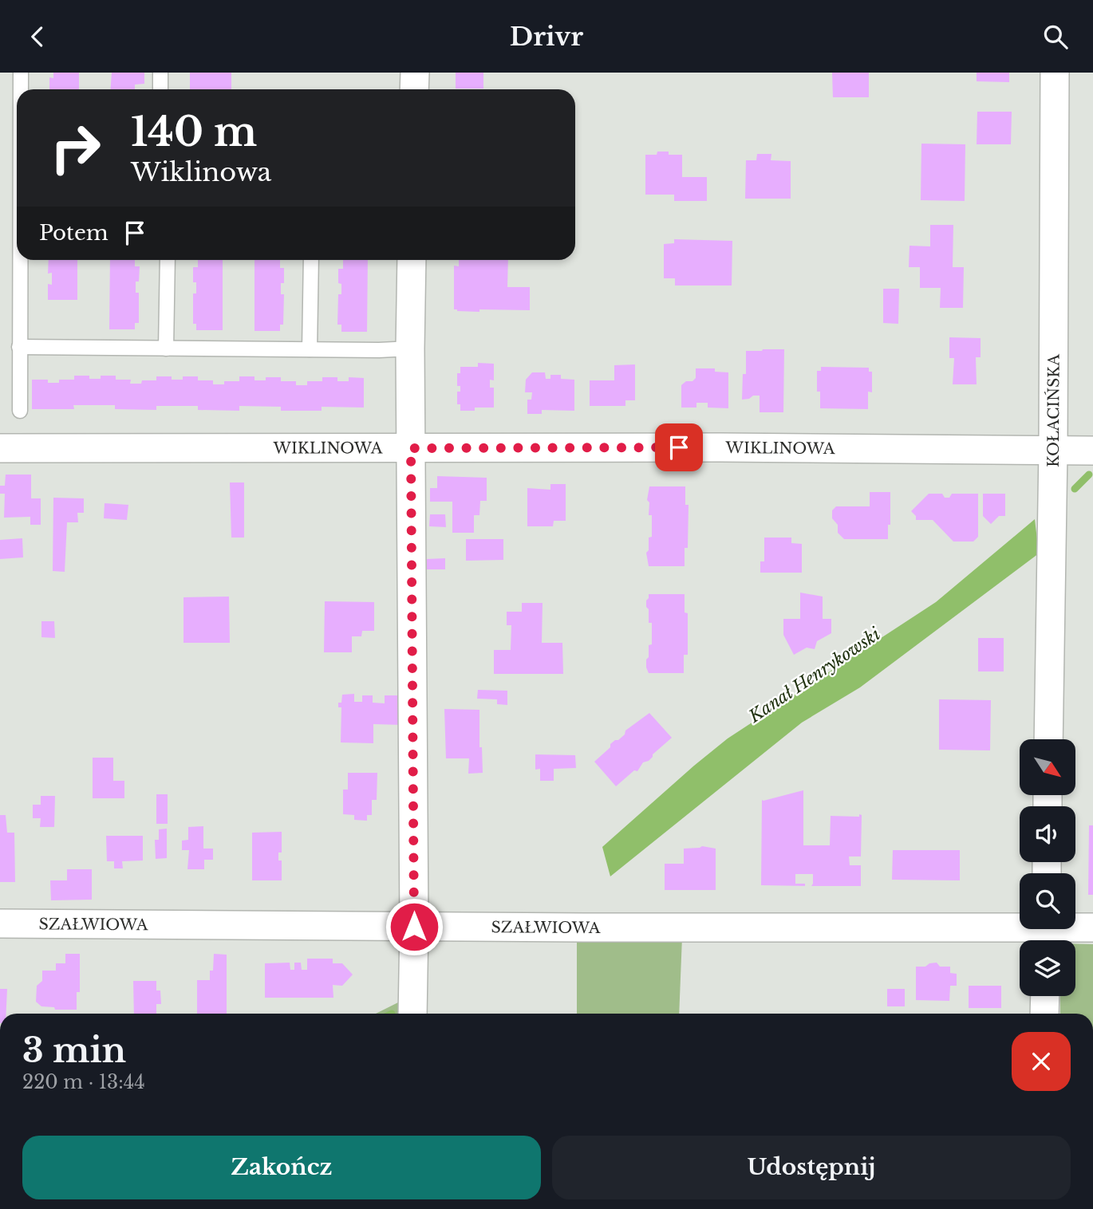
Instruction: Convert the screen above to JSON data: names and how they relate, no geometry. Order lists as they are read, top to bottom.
{
  "streets": {
    "street": ["KOŁACIŃSKA", "WIKLINOWA", "SZAŁWIOWA"]
  },
  "crossings": [
    ["KOŁACIŃSKA", "WIKLINOWA"]
  ],
  "water": ["Kanał Henrykowski"],
  "north": "bottom right",
  "page": {
    "header": "Drivr",
    "turn": ["140 m", "Wiklinowa"],
    "then": "Potem",
    "heading": ["3 min", "220 m · 13:44"],
    "buttons": ["Zakończ", "Udostępnij"]
  }
}
